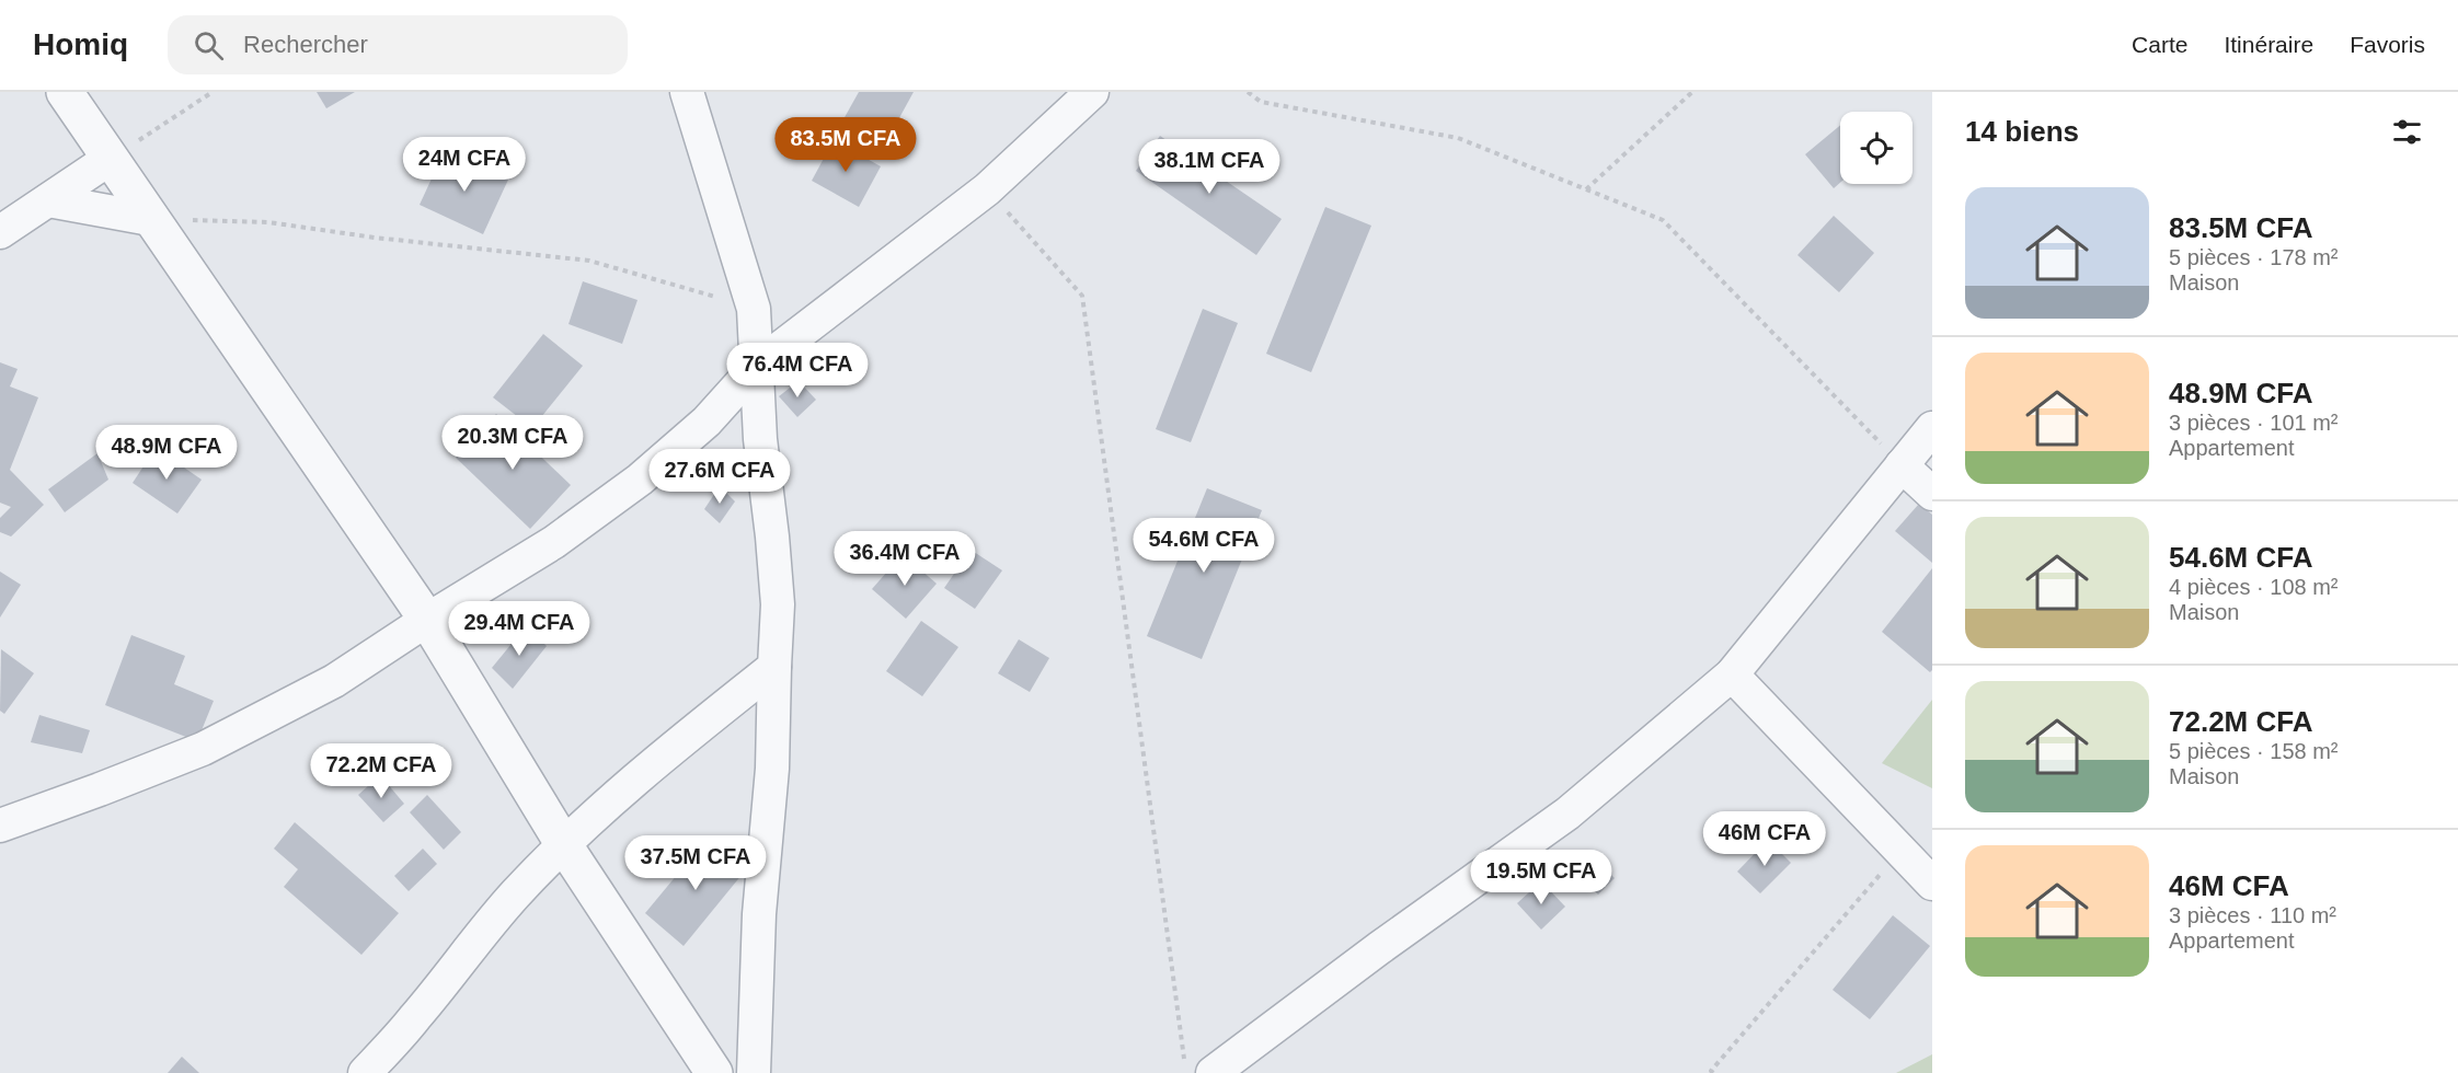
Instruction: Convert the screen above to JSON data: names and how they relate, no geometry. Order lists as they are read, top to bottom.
{
  "page": {
    "header": "Homiq",
    "search": "Rechercher",
    "nav": ["Carte", "Itinéraire", "Favoris"],
    "heading": "14 biens",
    "price": [
      "83.5M CFA",
      "24M CFA",
      "38.1M CFA",
      "76.4M CFA",
      "20.3M CFA",
      "48.9M CFA",
      "27.6M CFA",
      "54.6M CFA",
      "36.4M CFA",
      "29.4M CFA",
      "72.2M CFA",
      "46M CFA",
      "37.5M CFA",
      "19.5M CFA"
    ],
    "list": [
      {
        "name": "83.5M CFA",
        "note": "5 pièces · 178 m² · Maison"
      },
      {
        "name": "48.9M CFA",
        "note": "3 pièces · 101 m² · Appartement"
      },
      {
        "name": "54.6M CFA",
        "note": "4 pièces · 108 m² · Maison"
      },
      {
        "name": "72.2M CFA",
        "note": "5 pièces · 158 m² · Maison"
      },
      {
        "name": "46M CFA",
        "note": "3 pièces · 110 m² · Appartement"
      }
    ]
  }
}
